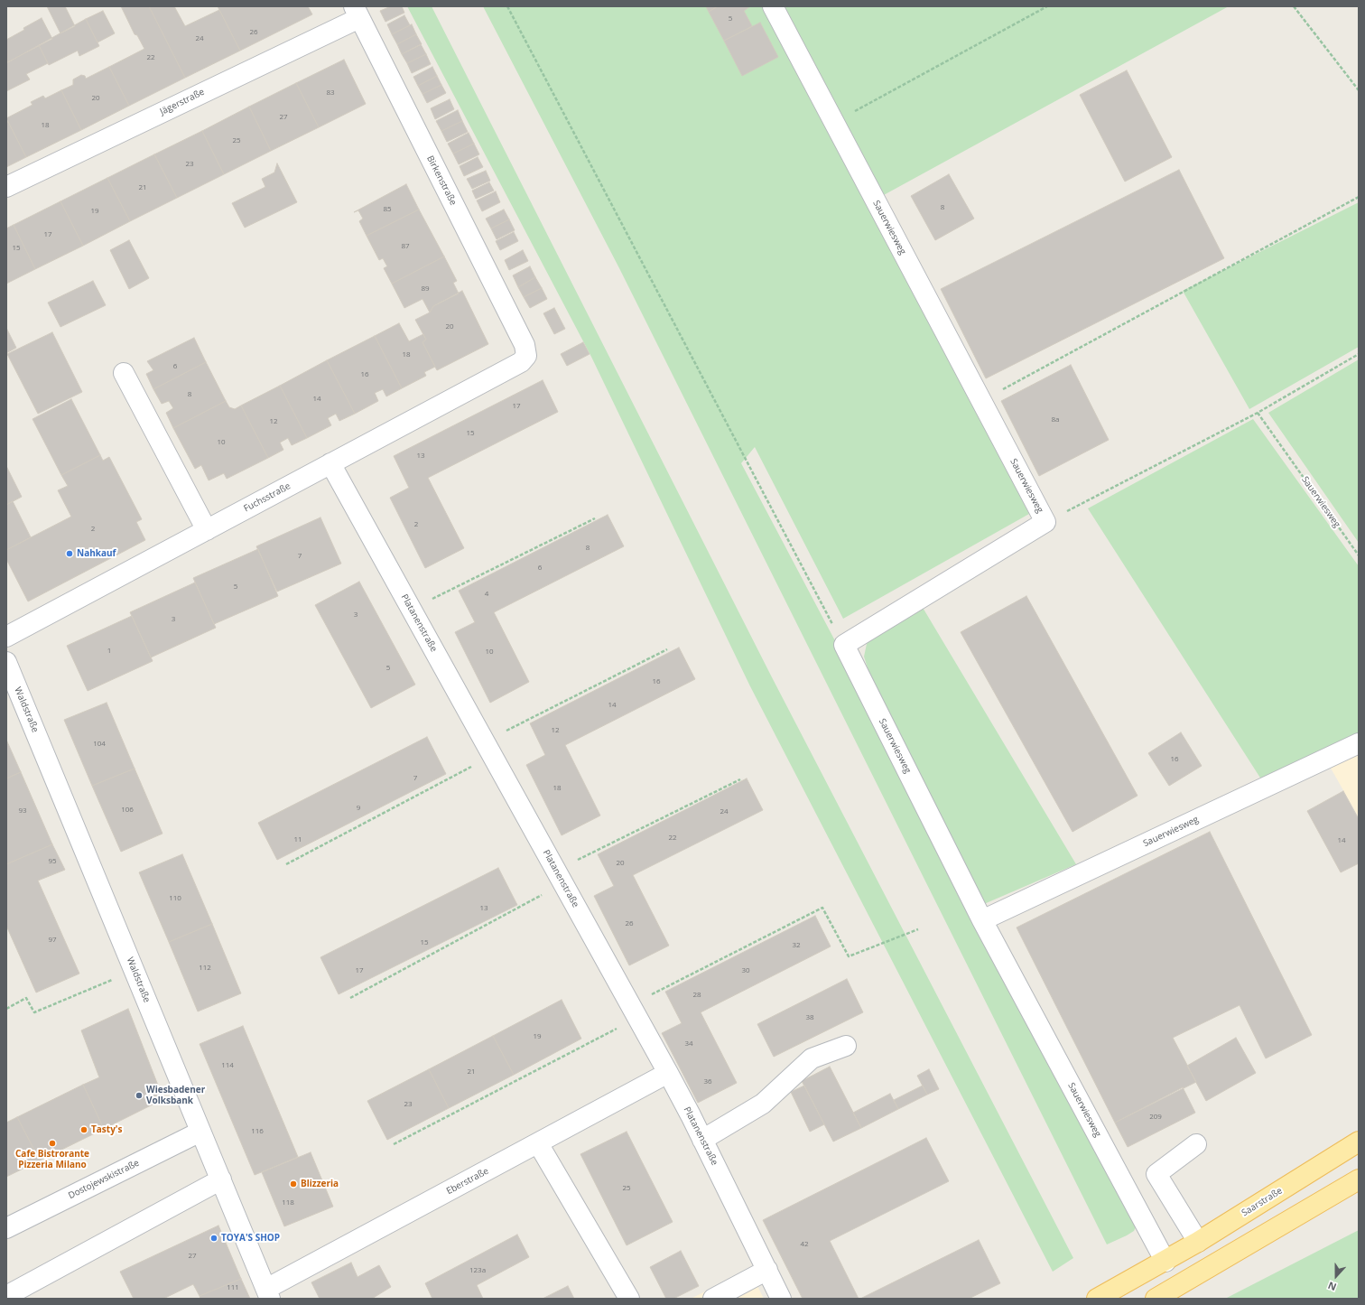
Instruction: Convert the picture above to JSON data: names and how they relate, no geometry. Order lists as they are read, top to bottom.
{
  "streets": {
    "main road": ["Saarstraße"],
    "street": [
      "Jägerstraße",
      "Birkenstraße",
      "Sauerwiesweg",
      "Fuchsstraße",
      "Platanenstraße",
      "Waldstraße",
      "Dostojewskistraße",
      "Eberstraße"
    ]
  },
  "crossings": [
    ["Jägerstraße", "Birkenstraße"],
    ["Birkenstraße", "Fuchsstraße"],
    ["Sauerwiesweg", "Saarstraße"],
    ["Fuchsstraße", "Platanenstraße"],
    ["Platanenstraße", "Eberstraße"],
    ["Waldstraße", "Dostojewskistraße"],
    ["Waldstraße", "Eberstraße"]
  ],
  "places": [
    "Nahkauf",
    "Wiesbadener Volksbank",
    "Tasty's",
    "Cafe Bistrorante Pizzeria Milano",
    "Blizzeria",
    "TOYA'S SHOP"
  ],
  "house_numbers": [
    "5",
    "26",
    "24",
    "22",
    "83",
    "20",
    "27",
    "18",
    "25",
    "23",
    "21",
    "8",
    "85",
    "19",
    "17",
    "87",
    "15",
    "89",
    "20",
    "18",
    "6",
    "16",
    "8",
    "14",
    "17",
    "8a",
    "12",
    "15",
    "10",
    "13",
    "2",
    "2",
    "8",
    "7",
    "6",
    "5",
    "4",
    "3",
    "3",
    "1",
    "10",
    "5",
    "16",
    "14",
    "12",
    "104",
    "16",
    "7",
    "18",
    "9",
    "106",
    "93",
    "24",
    "22",
    "11",
    "14",
    "95",
    "20",
    "110",
    "13",
    "26",
    "97",
    "15",
    "32",
    "112",
    "17",
    "30",
    "28",
    "38",
    "19",
    "34",
    "114",
    "21",
    "36",
    "23",
    "209",
    "116",
    "25",
    "118",
    "42",
    "27",
    "123a",
    "111"
  ],
  "north": "bottom"
}
